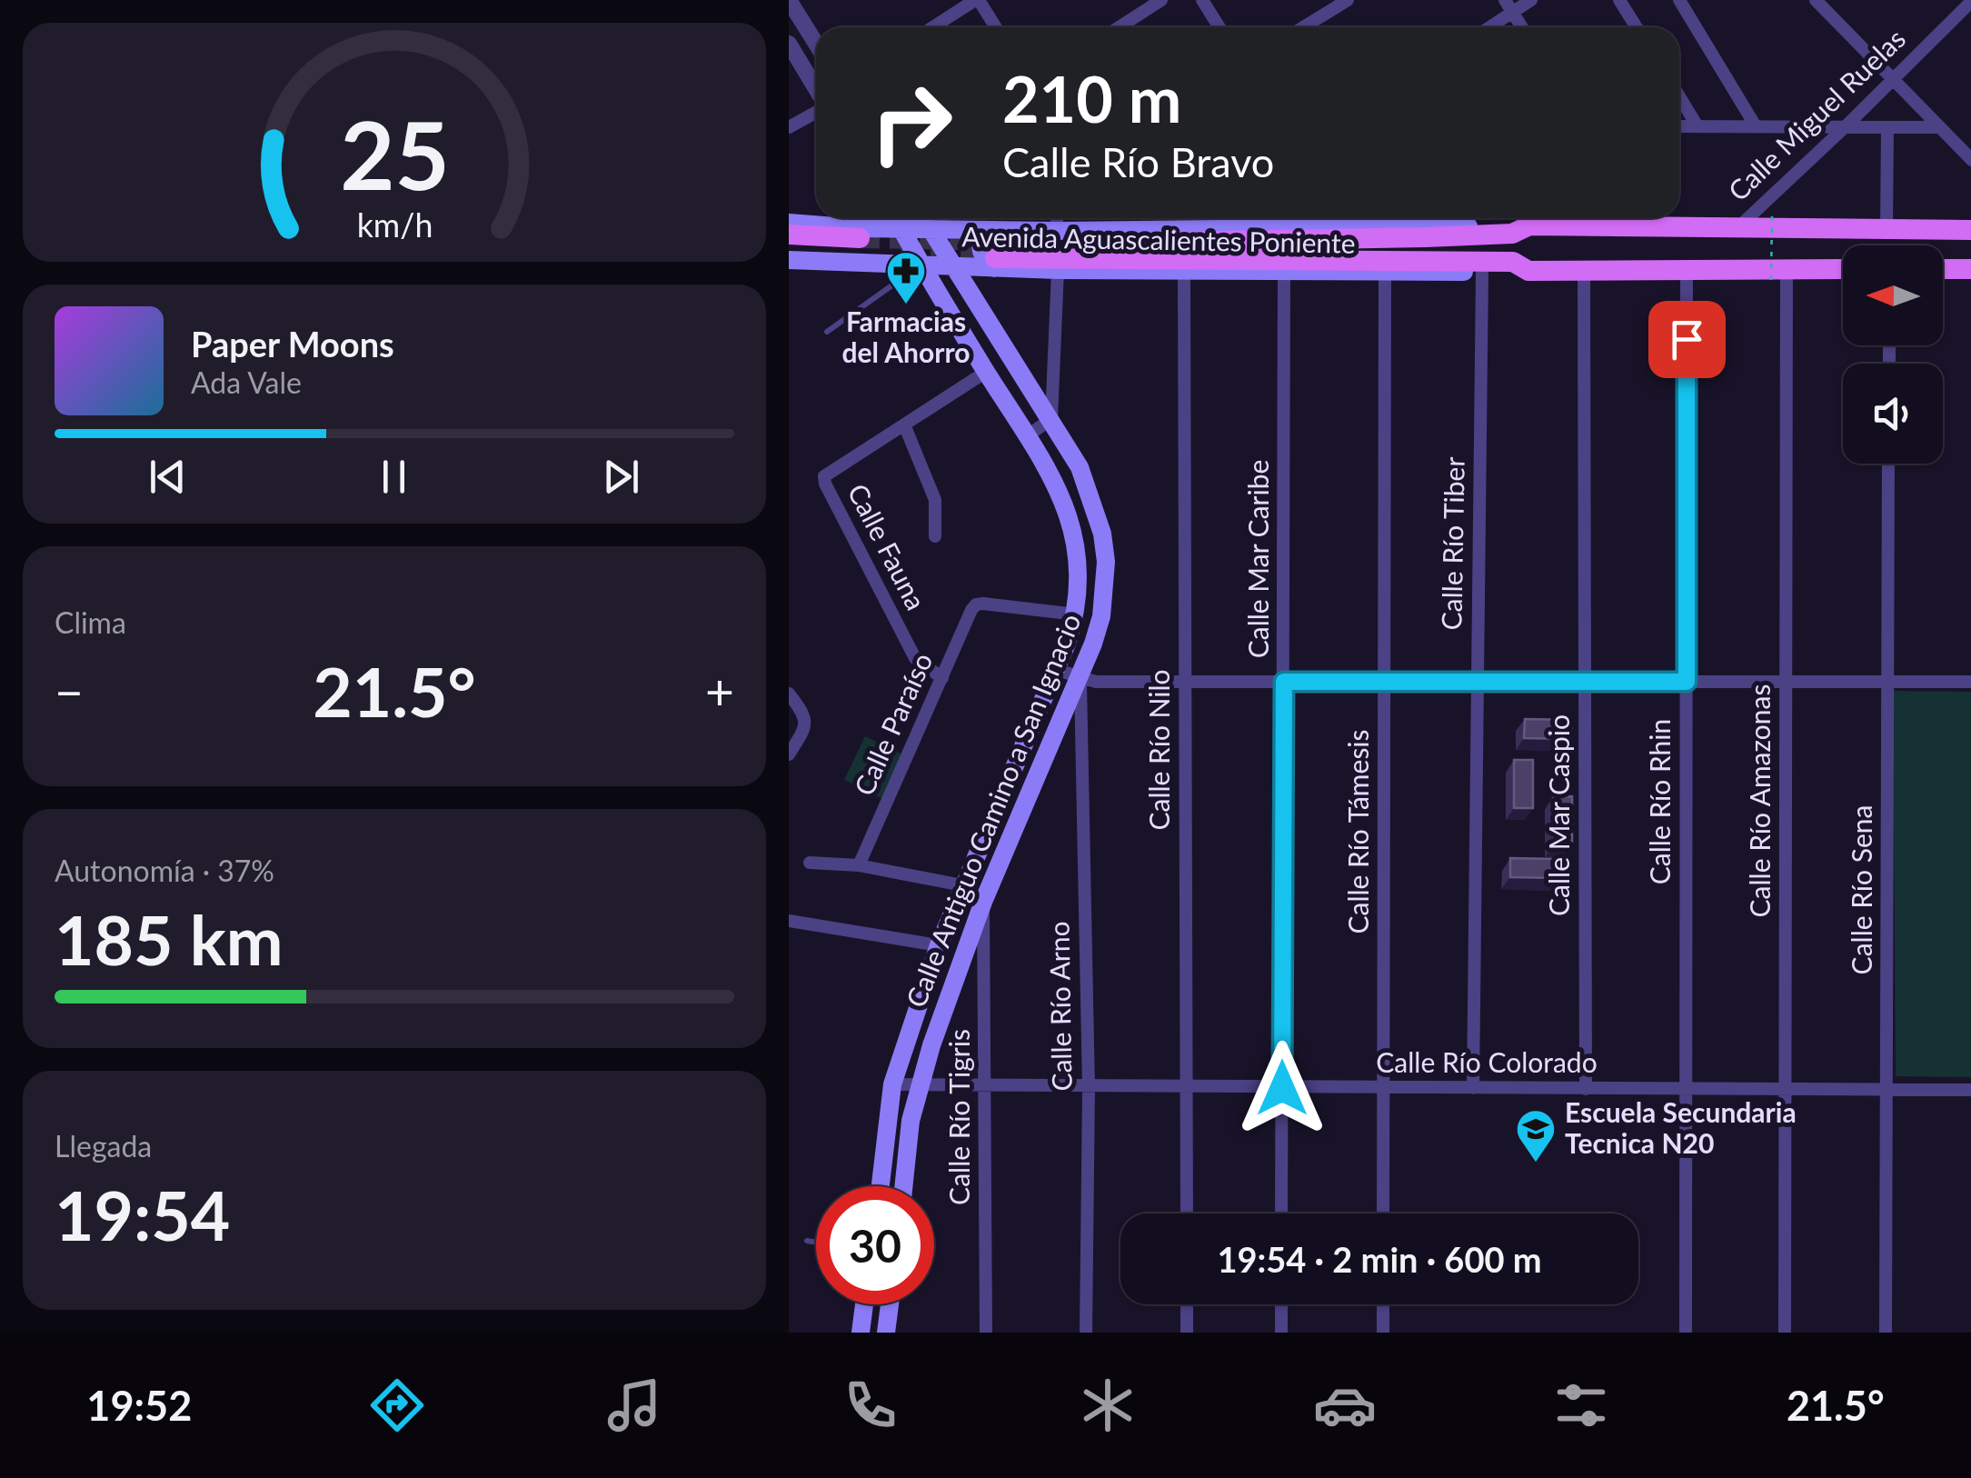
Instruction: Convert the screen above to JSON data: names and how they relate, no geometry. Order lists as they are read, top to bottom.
{
  "streets": {
    "main road": ["Avenida Aguascalientes Poniente", "Calle Antiguo Camino a San Ignacio"],
    "street": [
      "Calle Miguel Ruelas",
      "Calle Río Tiber",
      "Calle Fauna",
      "Calle Mar Caribe",
      "Calle Paraíso",
      "Calle Río Nilo",
      "Calle Río Amazonas",
      "Calle Río Rhin",
      "Calle Mar Caspio",
      "Calle Río Támesis",
      "Calle Río Sena",
      "Calle Río Arno",
      "Calle Río Colorado",
      "Calle Río Tigris"
    ]
  },
  "crossings": [
    ["Calle Miguel Ruelas", "Avenida Aguascalientes Poniente"],
    ["Avenida Aguascalientes Poniente", "Calle Río Tiber"],
    ["Avenida Aguascalientes Poniente", "Calle Mar Caribe"],
    ["Avenida Aguascalientes Poniente", "Calle Río Nilo"],
    ["Avenida Aguascalientes Poniente", "Calle Río Amazonas"],
    ["Avenida Aguascalientes Poniente", "Calle Río Rhin"],
    ["Avenida Aguascalientes Poniente", "Calle Antiguo Camino a San Ignacio"],
    ["Avenida Aguascalientes Poniente", "Calle Mar Caspio"],
    ["Avenida Aguascalientes Poniente", "Calle Río Támesis"],
    ["Calle Río Tiber", "Calle Río Colorado"],
    ["Calle Fauna", "Calle Paraíso"],
    ["Calle Mar Caribe", "Calle Río Colorado"],
    ["Calle Paraíso", "Calle Antiguo Camino a San Ignacio"],
    ["Calle Río Nilo", "Calle Río Colorado"],
    ["Calle Río Amazonas", "Calle Río Colorado"],
    ["Calle Río Rhin", "Calle Río Colorado"],
    ["Calle Antiguo Camino a San Ignacio", "Calle Río Arno"],
    ["Calle Antiguo Camino a San Ignacio", "Calle Río Colorado"],
    ["Calle Antiguo Camino a San Ignacio", "Calle Río Tigris"],
    ["Calle Mar Caspio", "Calle Río Colorado"],
    ["Calle Río Támesis", "Calle Río Colorado"],
    ["Calle Río Sena", "Calle Río Colorado"],
    ["Calle Río Arno", "Calle Río Colorado"],
    ["Calle Río Colorado", "Calle Río Tigris"]
  ],
  "places": {
    "pharmacy": ["Farmacias del Ahorro"],
    "school or university": ["Escuela Secundaria Tecnica N20"]
  },
  "north": "left",
  "page": {
    "turn": ["210 m", "Calle Río Bravo"],
    "song": ["Paper Moons", "Ada Vale"],
    "tile": [
      "Clima",
      ["Autonomía · 37%", "185 km"],
      ["Llegada", "19:54"]
    ],
    "heat": ["−", "21.5°", "+"],
    "limit": "30",
    "trip": "19:54 · 2 min · 600 m",
    "tabs": ["19:52", "21.5°"],
    "gauge": ["25", "km/h"]
  }
}
